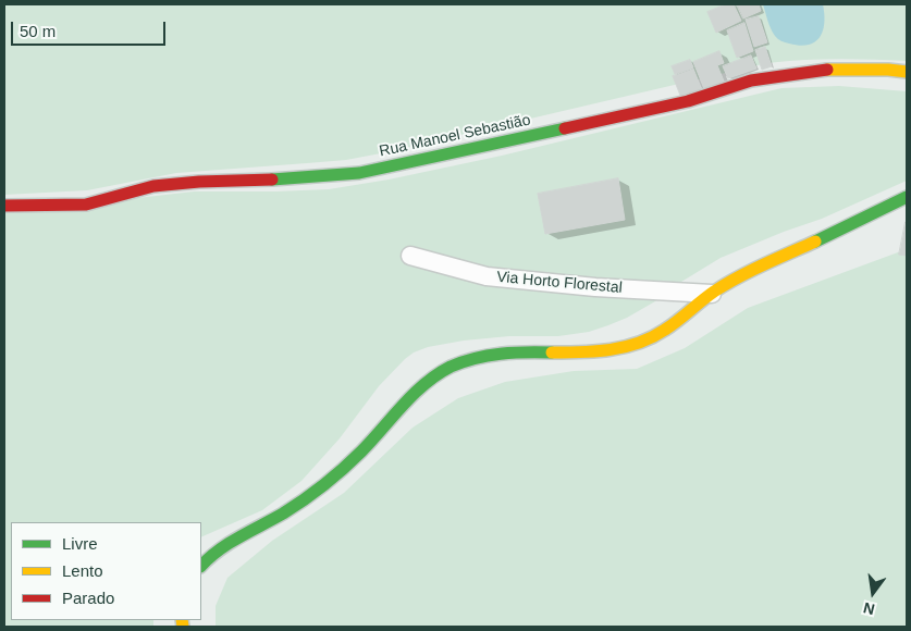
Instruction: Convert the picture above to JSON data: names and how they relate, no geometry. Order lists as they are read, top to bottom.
{
  "streets": {
    "street": ["Rua Manoel Sebastião", "Via Horto Florestal"]
  },
  "legend": ["Livre", "Lento", "Parado"],
  "scale_bar": "50 m",
  "north": "bottom"
}
